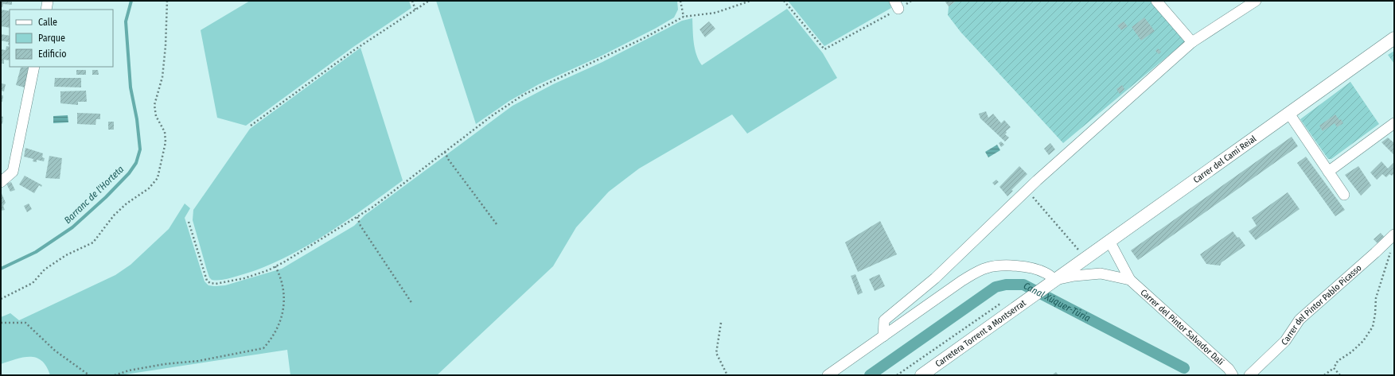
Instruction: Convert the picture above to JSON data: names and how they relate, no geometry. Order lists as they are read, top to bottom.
{
  "streets": {
    "main road": ["Carrer del Camí Reial", "Carretera Torrent a Montserrat"],
    "street": ["Carrer del Pintor Pablo Picasso", "Carrer del Pintor Salvador Dalí"]
  },
  "crossings": [
    ["Carrer del Camí Reial", "Carrer del Pintor Salvador Dalí"],
    ["Carrer del Camí Reial", "Carretera Torrent a Montserrat"],
    ["Carrer del Pintor Salvador Dalí", "Carretera Torrent a Montserrat"]
  ],
  "water": ["Barranc de l'Horteta", "Canal Xúquer-Túria"],
  "legend": ["Calle", "Parque", "Edificio"]
}
